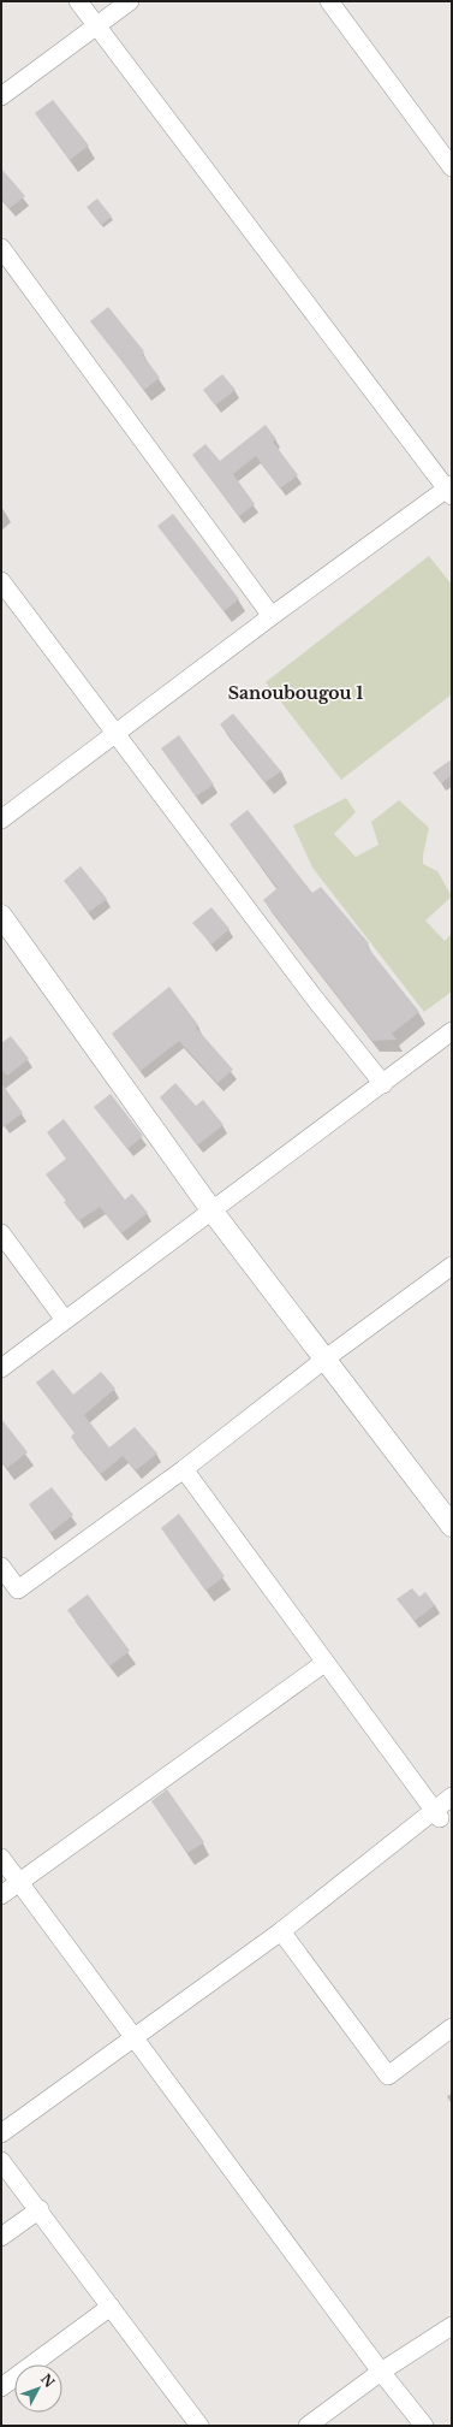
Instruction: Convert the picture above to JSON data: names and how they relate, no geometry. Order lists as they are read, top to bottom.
{
  "districts": ["Sanoubougou 1"],
  "north": "top right"
}
